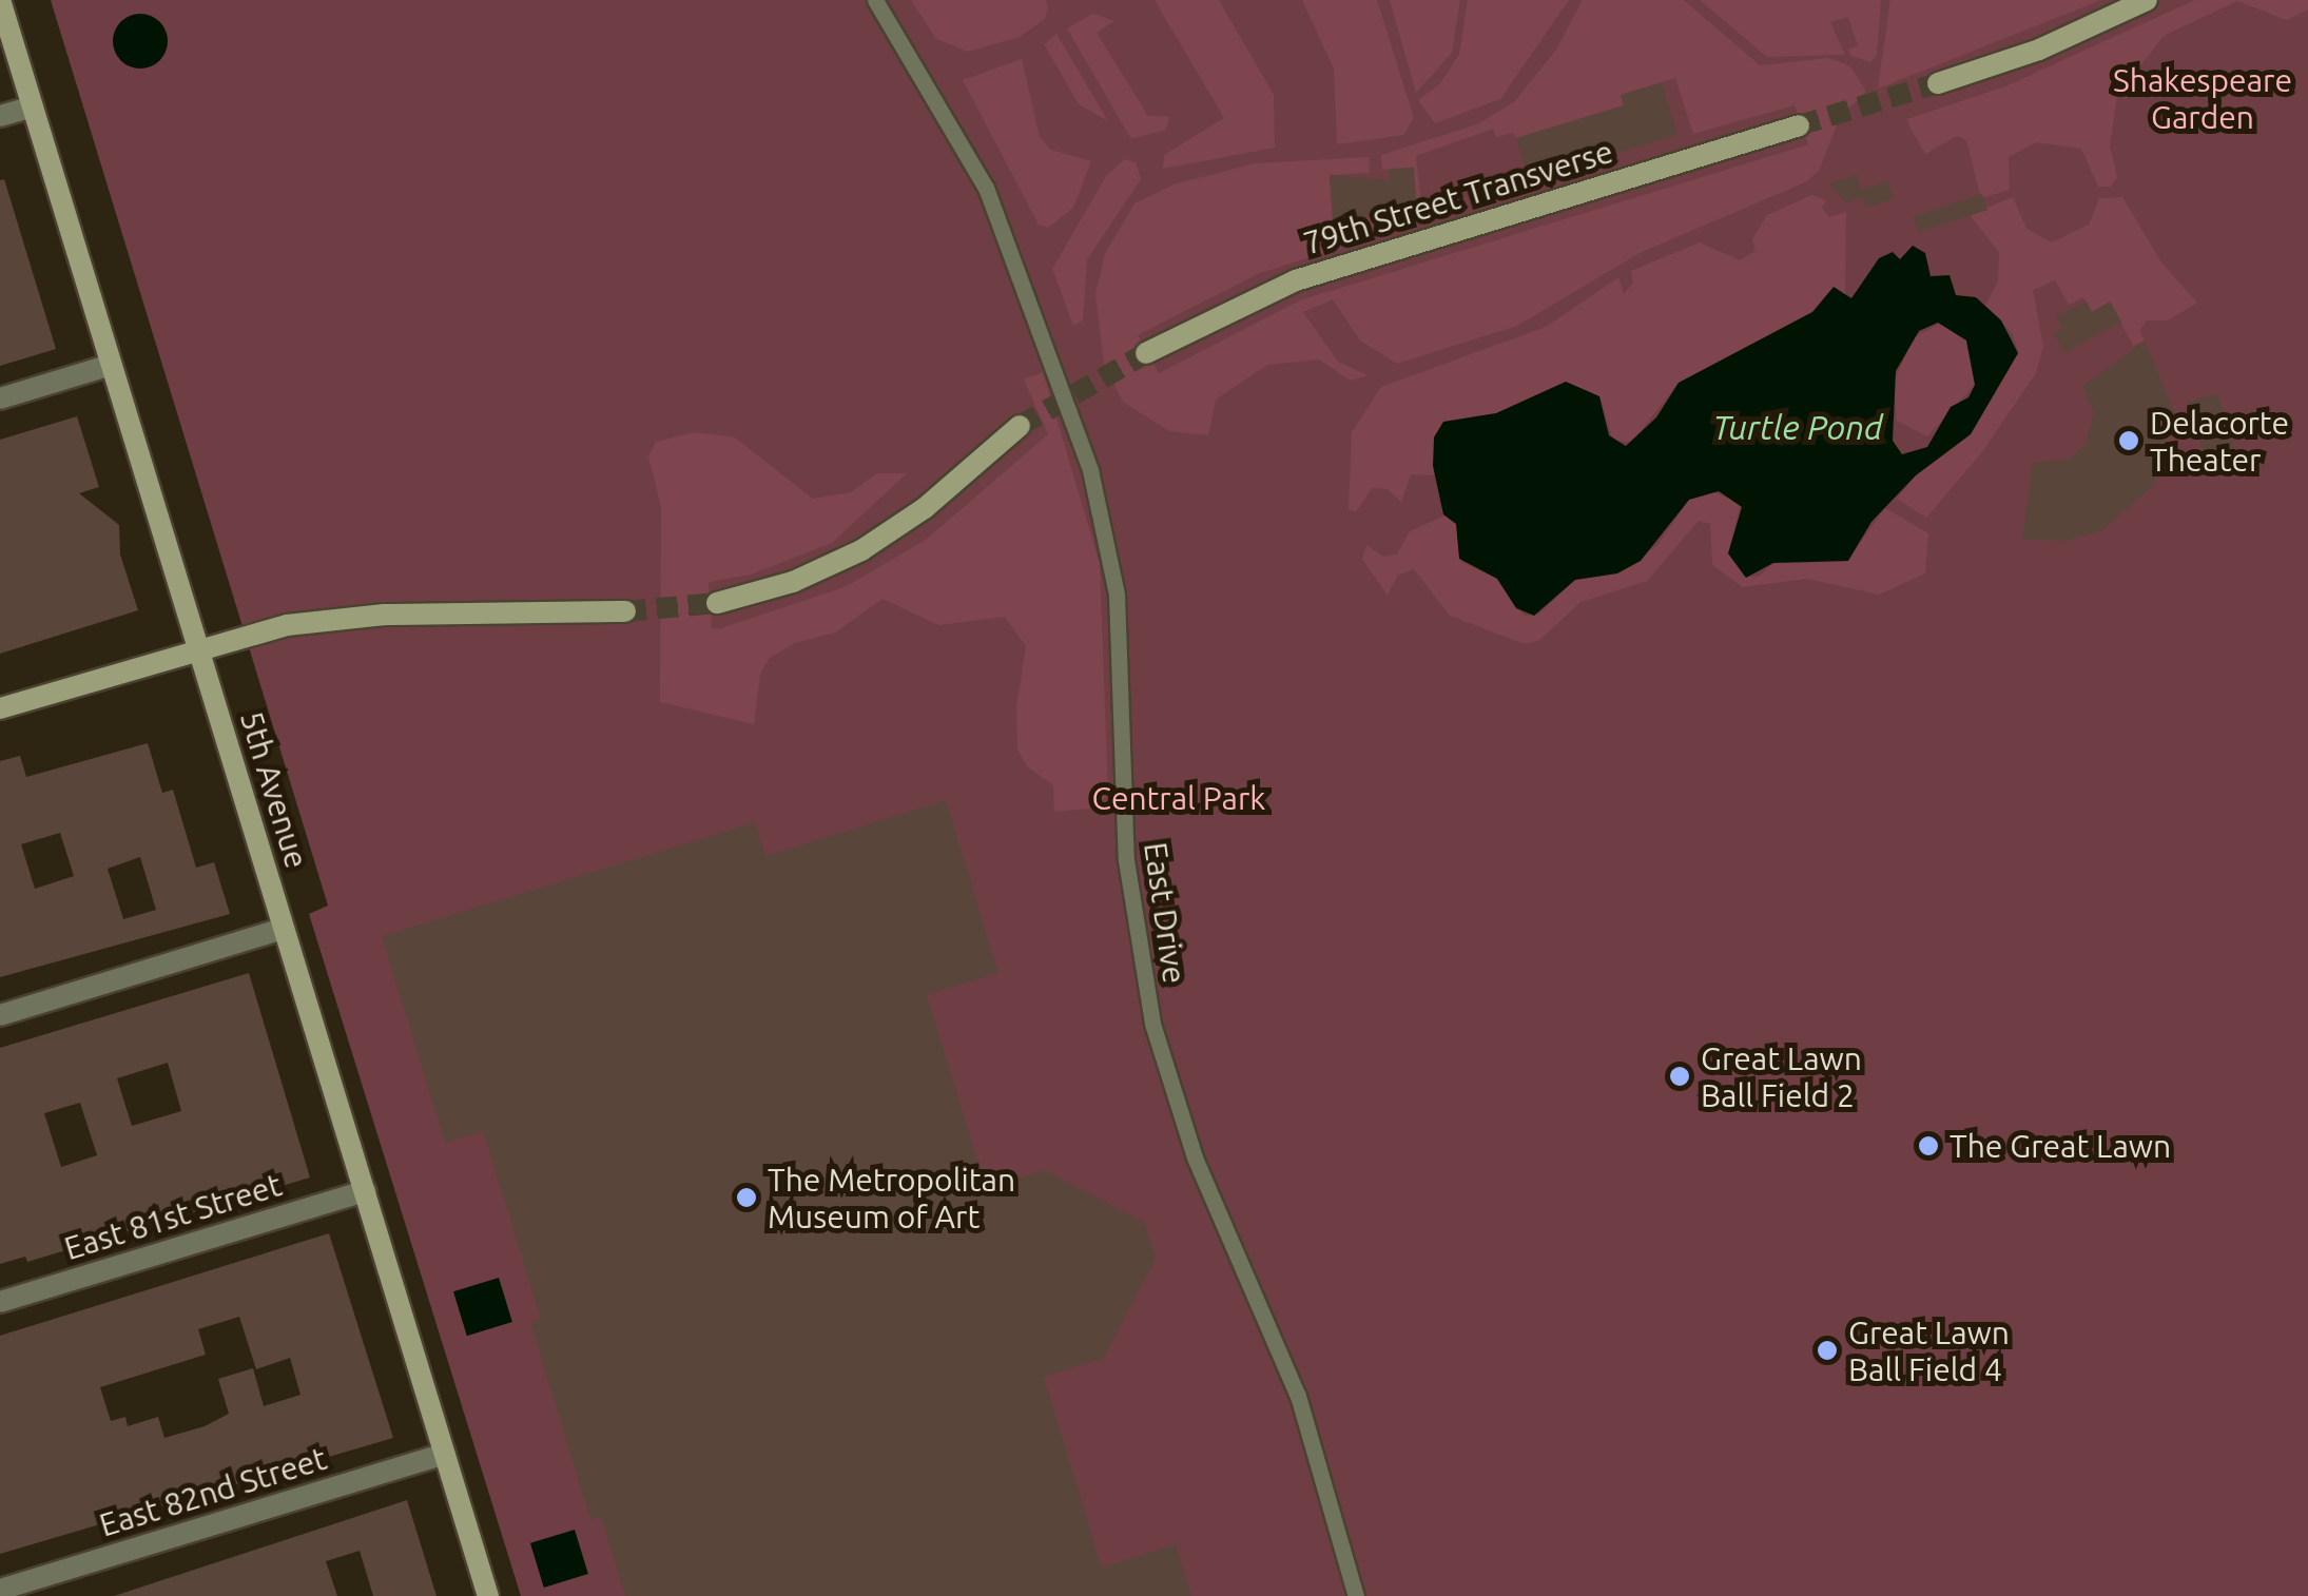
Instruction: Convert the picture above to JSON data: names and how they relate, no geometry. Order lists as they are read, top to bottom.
{
  "streets": {
    "main road": ["79th Street Transverse", "5th Avenue"],
    "street": ["East Drive", "East 81st Street", "East 82nd Street"]
  },
  "crossings": [
    ["5th Avenue", "East 81st Street"],
    ["5th Avenue", "East 82nd Street"]
  ],
  "water": ["Turtle Pond"],
  "parks": ["Shakespeare Garden", "Central Park"],
  "places": [
    "Delacorte Theater",
    "Great Lawn Ball Field 2",
    "The Great Lawn",
    "The Metropolitan Museum of Art",
    "Great Lawn Ball Field 4"
  ]
}
